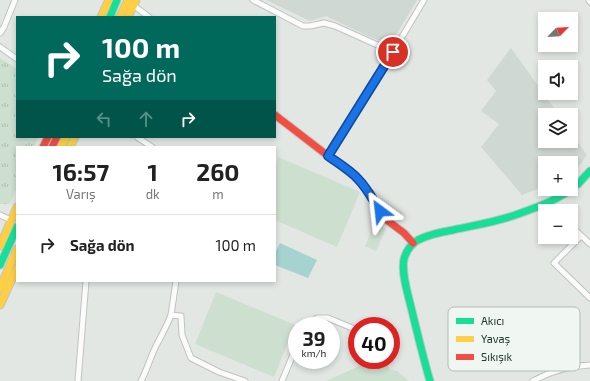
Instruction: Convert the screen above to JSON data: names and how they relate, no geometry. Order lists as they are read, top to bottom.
{
  "legend": ["Akıcı", "Yavaş", "Sıkışık"],
  "north": "top right",
  "page": {
    "map_buttons": ["+", "−"],
    "turn": ["100 m", "Sağa dön"],
    "eta": [
      "16:57",
      "Varış",
      "1",
      "dk",
      "260",
      "m"
    ],
    "list": [
      {
        "name": "Sağa dön",
        "value": "100 m"
      }
    ],
    "speed": "39 km/h",
    "limit": "40"
  }
}
